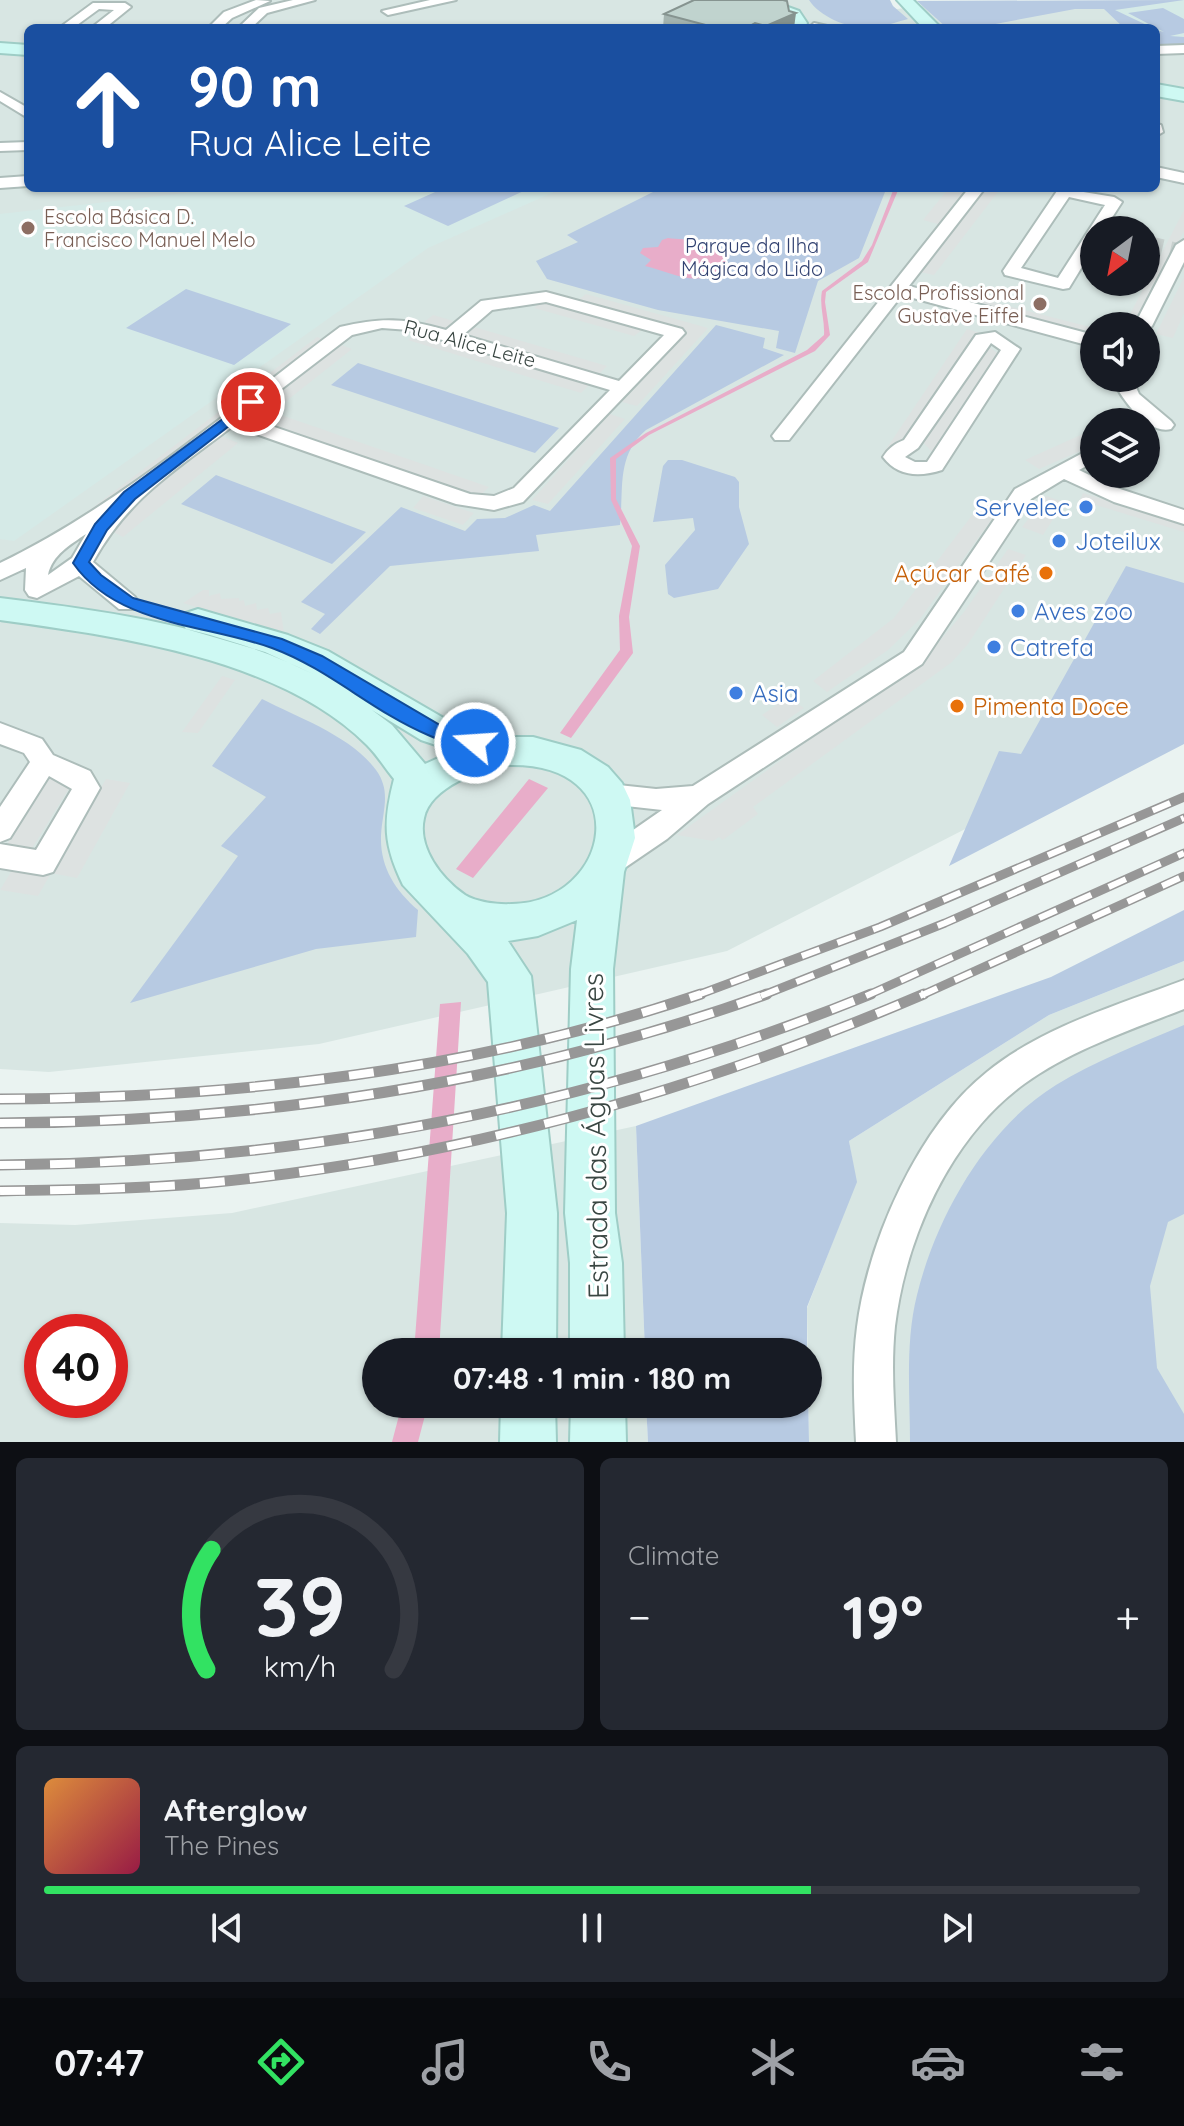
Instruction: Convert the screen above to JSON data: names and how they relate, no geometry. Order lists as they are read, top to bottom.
{
  "streets": {
    "street": ["Rua Alice Leite", "Estrada das Águas Livres"]
  },
  "parks": ["Parque da Ilha Mágica do Lido"],
  "places": [
    "Escola Básica D. Francisco Manuel Melo",
    "Escola Profissional Gustave Eiffel",
    "Servelec",
    "Joteilux",
    "Açúcar Café",
    "Aves zoo",
    "Catrefa",
    "Asia",
    "Pimenta Doce"
  ],
  "north": "bottom left",
  "page": {
    "turn": ["90 m", "Rua Alice Leite"],
    "limit": "40",
    "trip": "07:48 · 1 min · 180 m",
    "tile": "Climate",
    "heat": ["−", "19°", "+"],
    "song": ["Afterglow", "The Pines"],
    "tabs": "07:47",
    "gauge": ["39", "km/h"]
  }
}
